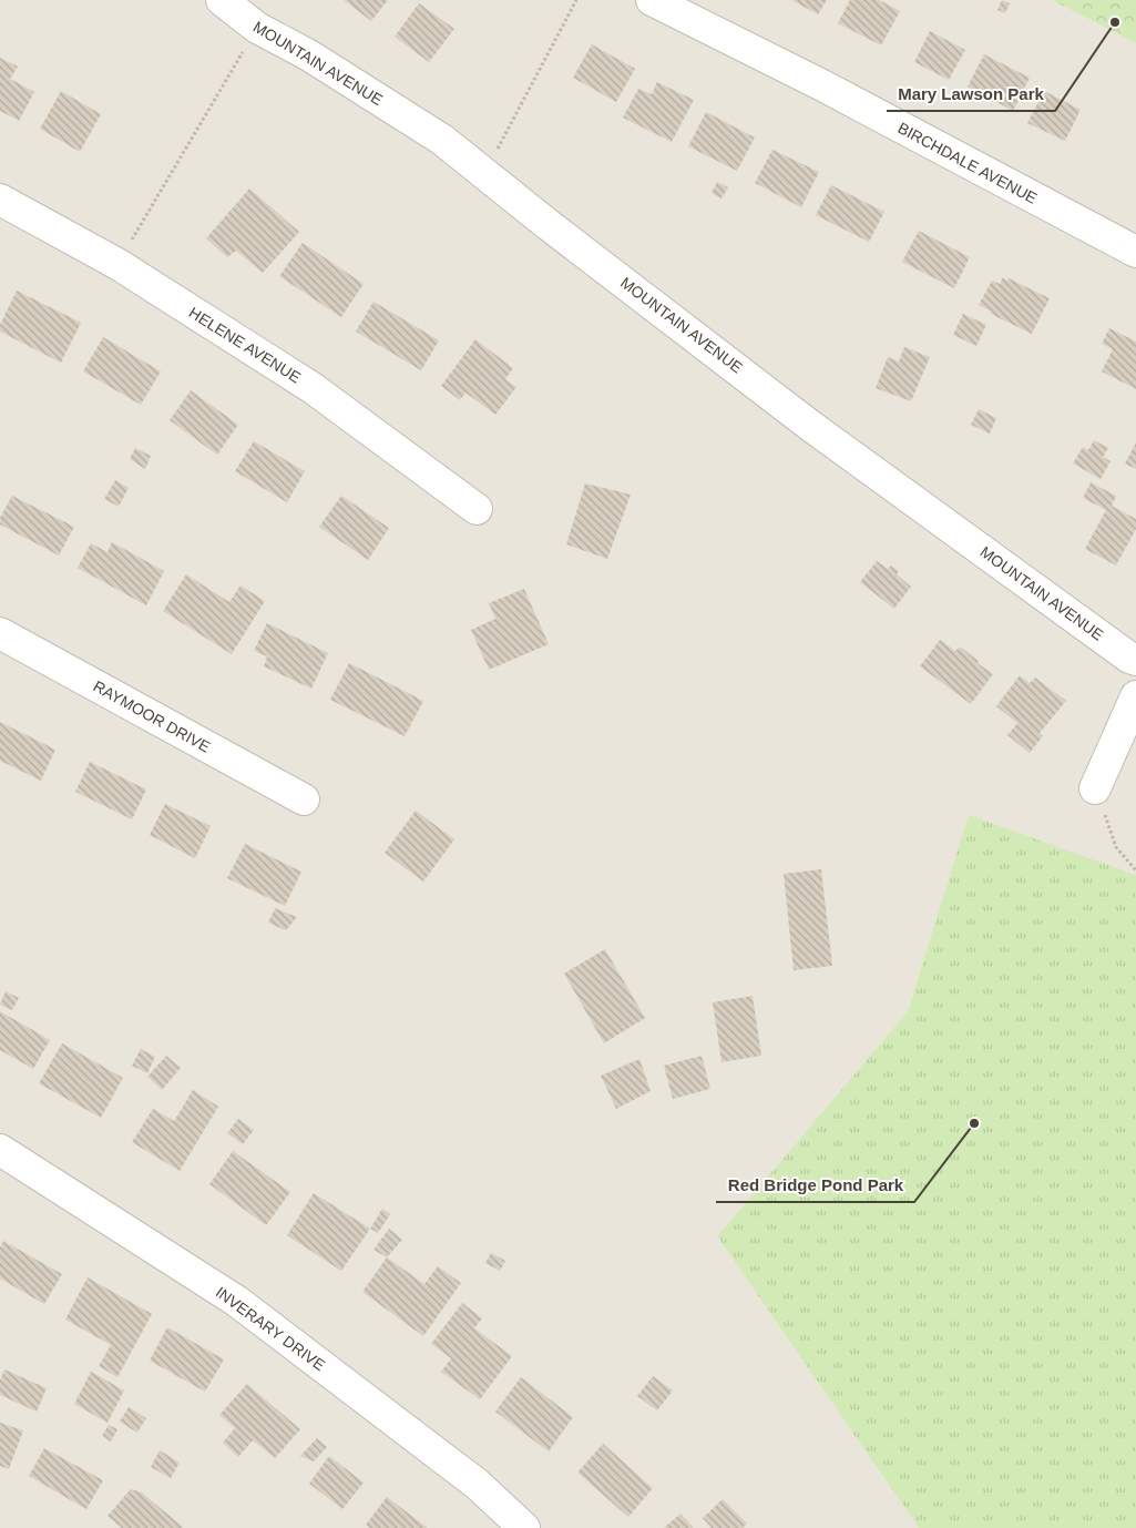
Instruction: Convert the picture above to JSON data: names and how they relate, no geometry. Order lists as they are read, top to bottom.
{
  "streets": {
    "street": [
      "MOUNTAIN AVENUE",
      "BIRCHDALE AVENUE",
      "HELENE AVENUE",
      "RAYMOOR DRIVE",
      "INVERARY DRIVE"
    ]
  },
  "places": ["Mary Lawson Park", "Red Bridge Pond Park"]
}
